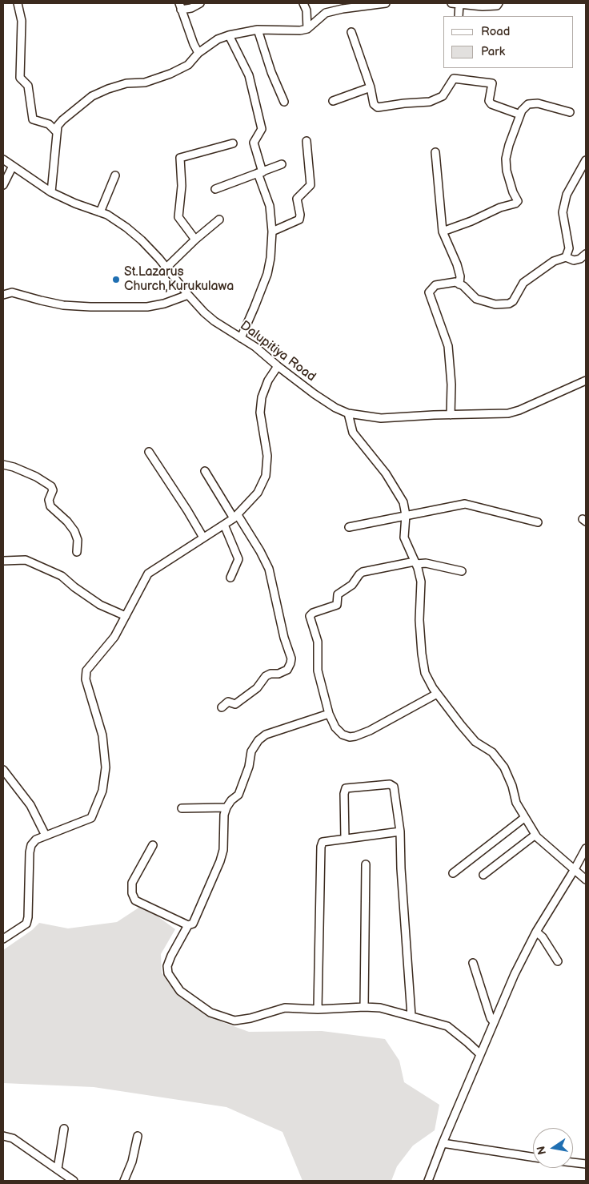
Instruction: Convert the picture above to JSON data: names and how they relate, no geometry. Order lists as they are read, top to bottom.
{
  "streets": {
    "street": ["Dalupitiya Road"]
  },
  "places": ["St.Lazarus Church,Kurukulawa"],
  "legend": ["Road", "Park"],
  "north": "left"
}
